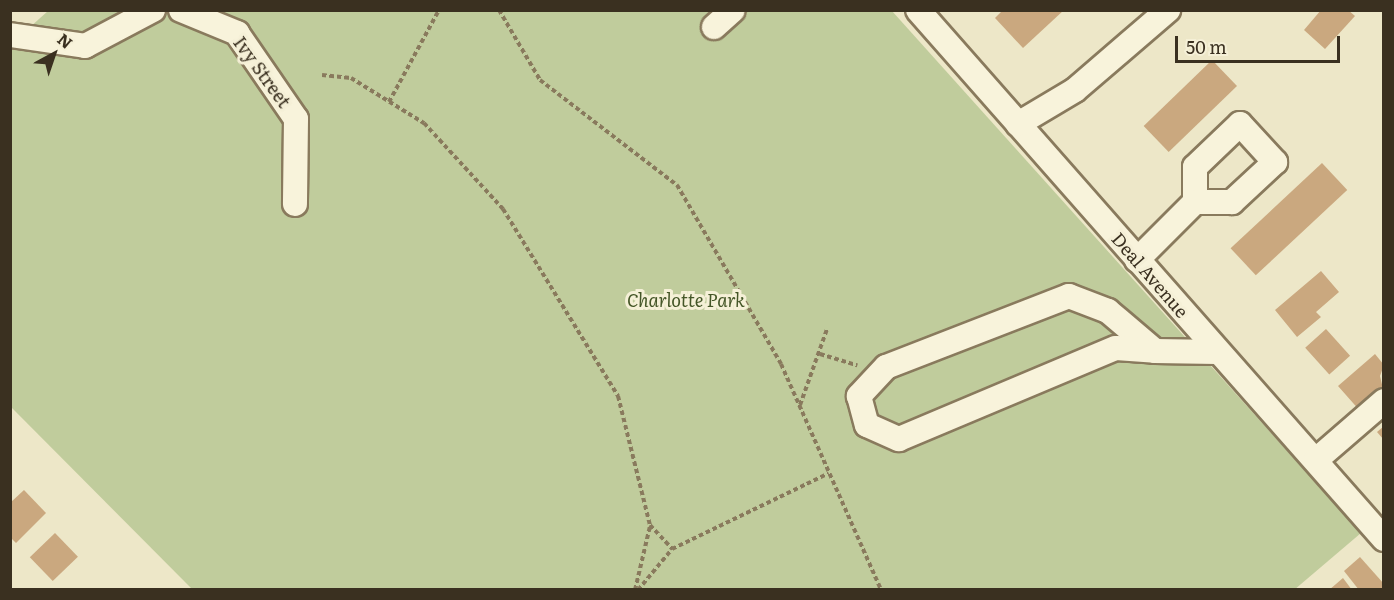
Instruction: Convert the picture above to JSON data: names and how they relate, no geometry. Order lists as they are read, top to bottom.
{
  "streets": {
    "street": ["Ivy Street", "Deal Avenue"]
  },
  "parks": ["Charlotte Park"],
  "scale_bar": "50 m",
  "north": "top right"
}
